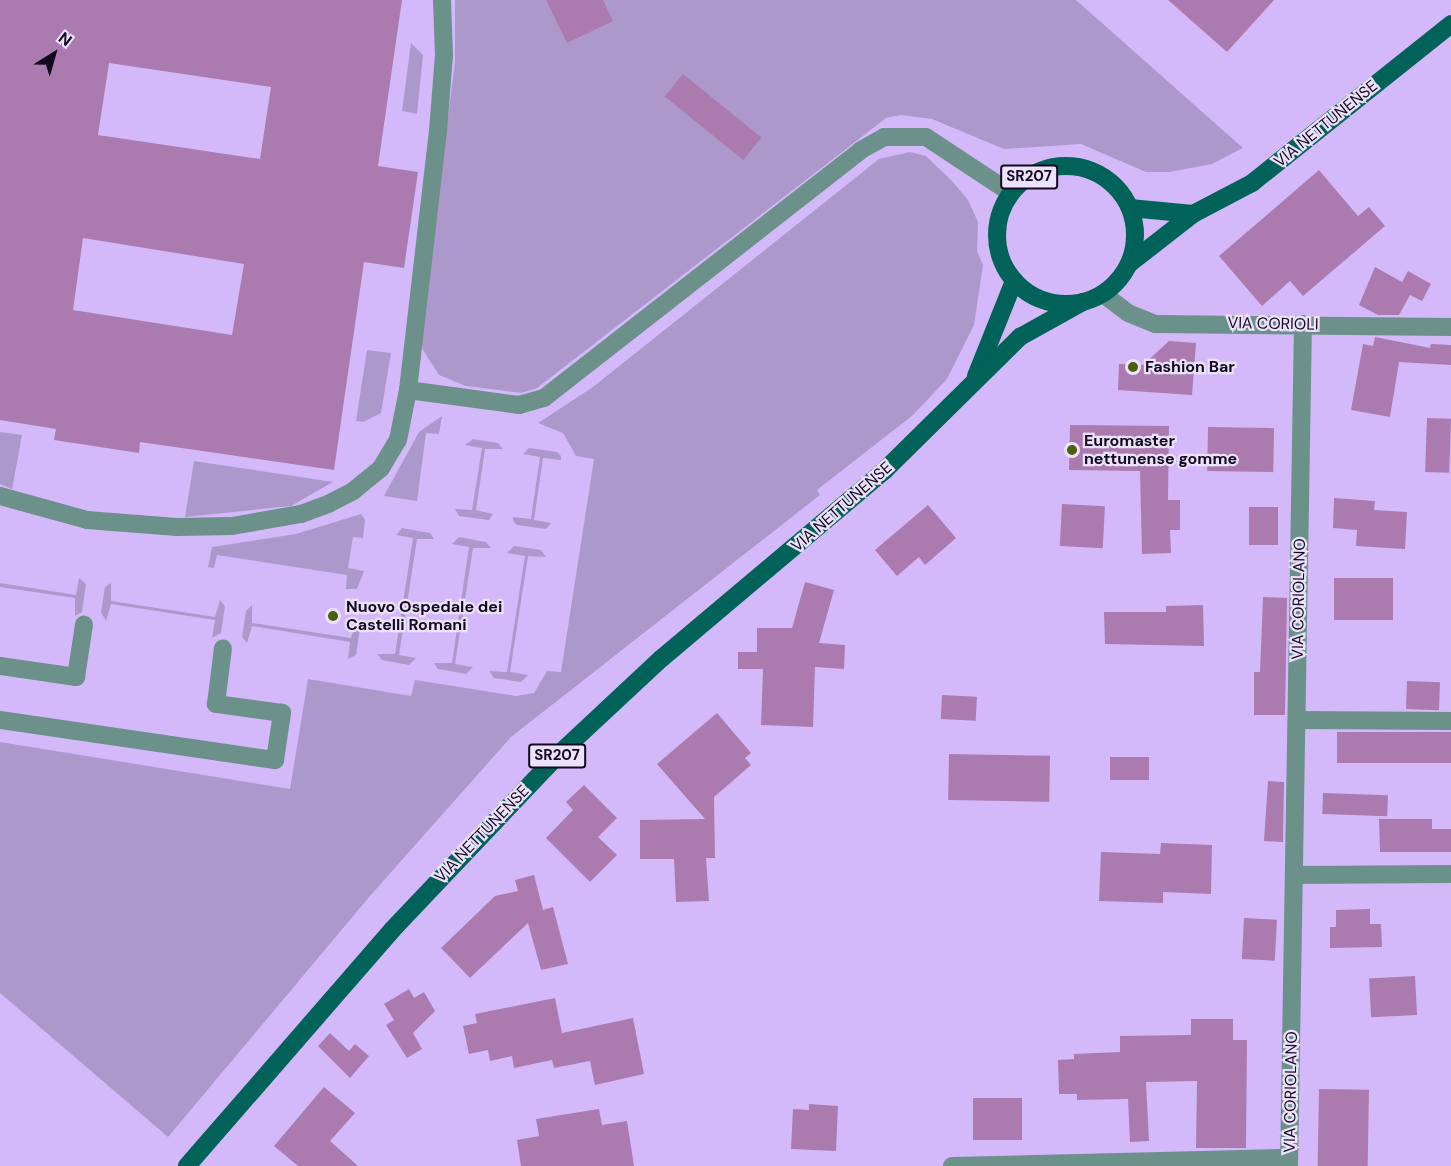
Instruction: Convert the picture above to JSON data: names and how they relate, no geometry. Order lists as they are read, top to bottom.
{
  "streets": {
    "main road": ["VIA NETTUNENSE", "SR207"],
    "street": ["VIA CORIOLI", "VIA CORIOLANO"]
  },
  "crossings": [
    ["VIA NETTUNENSE", "SR207"],
    ["VIA NETTUNENSE", "VIA CORIOLI"],
    ["SR207", "VIA CORIOLI"],
    ["VIA CORIOLI", "VIA CORIOLANO"]
  ],
  "places": ["Fashion Bar", "Euromaster nettunense gomme", "Nuovo Ospedale dei Castelli Romani"],
  "north": "top right"
}
